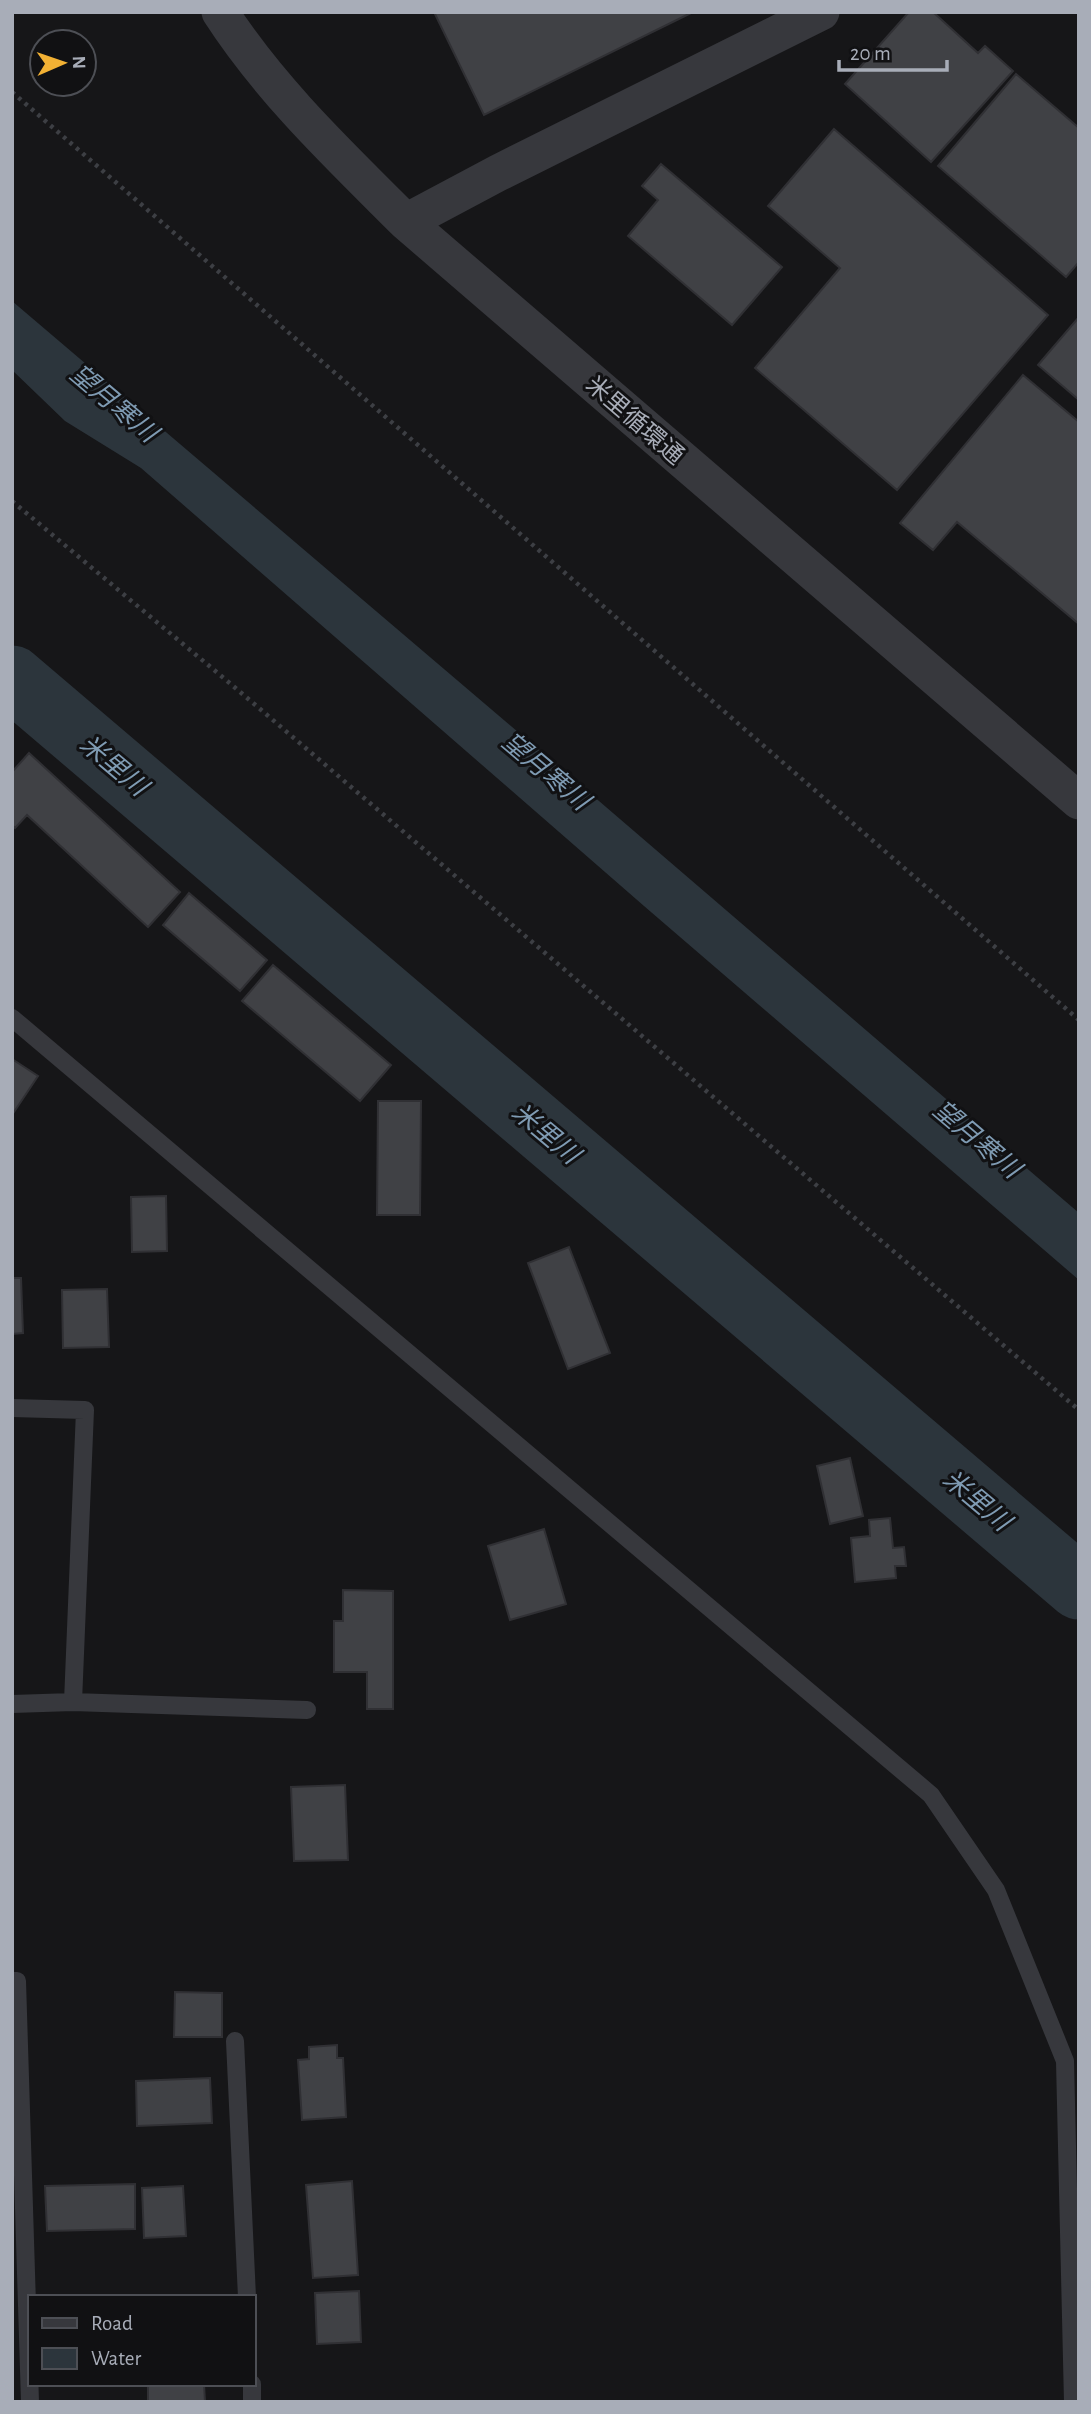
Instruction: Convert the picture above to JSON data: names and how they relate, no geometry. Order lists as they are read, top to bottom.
{
  "streets": {
    "street": ["米里循環通"]
  },
  "water": ["望月寒川", "米里川"],
  "legend": ["Road", "Water"],
  "scale_bar": "20 m",
  "north": "right"
}
